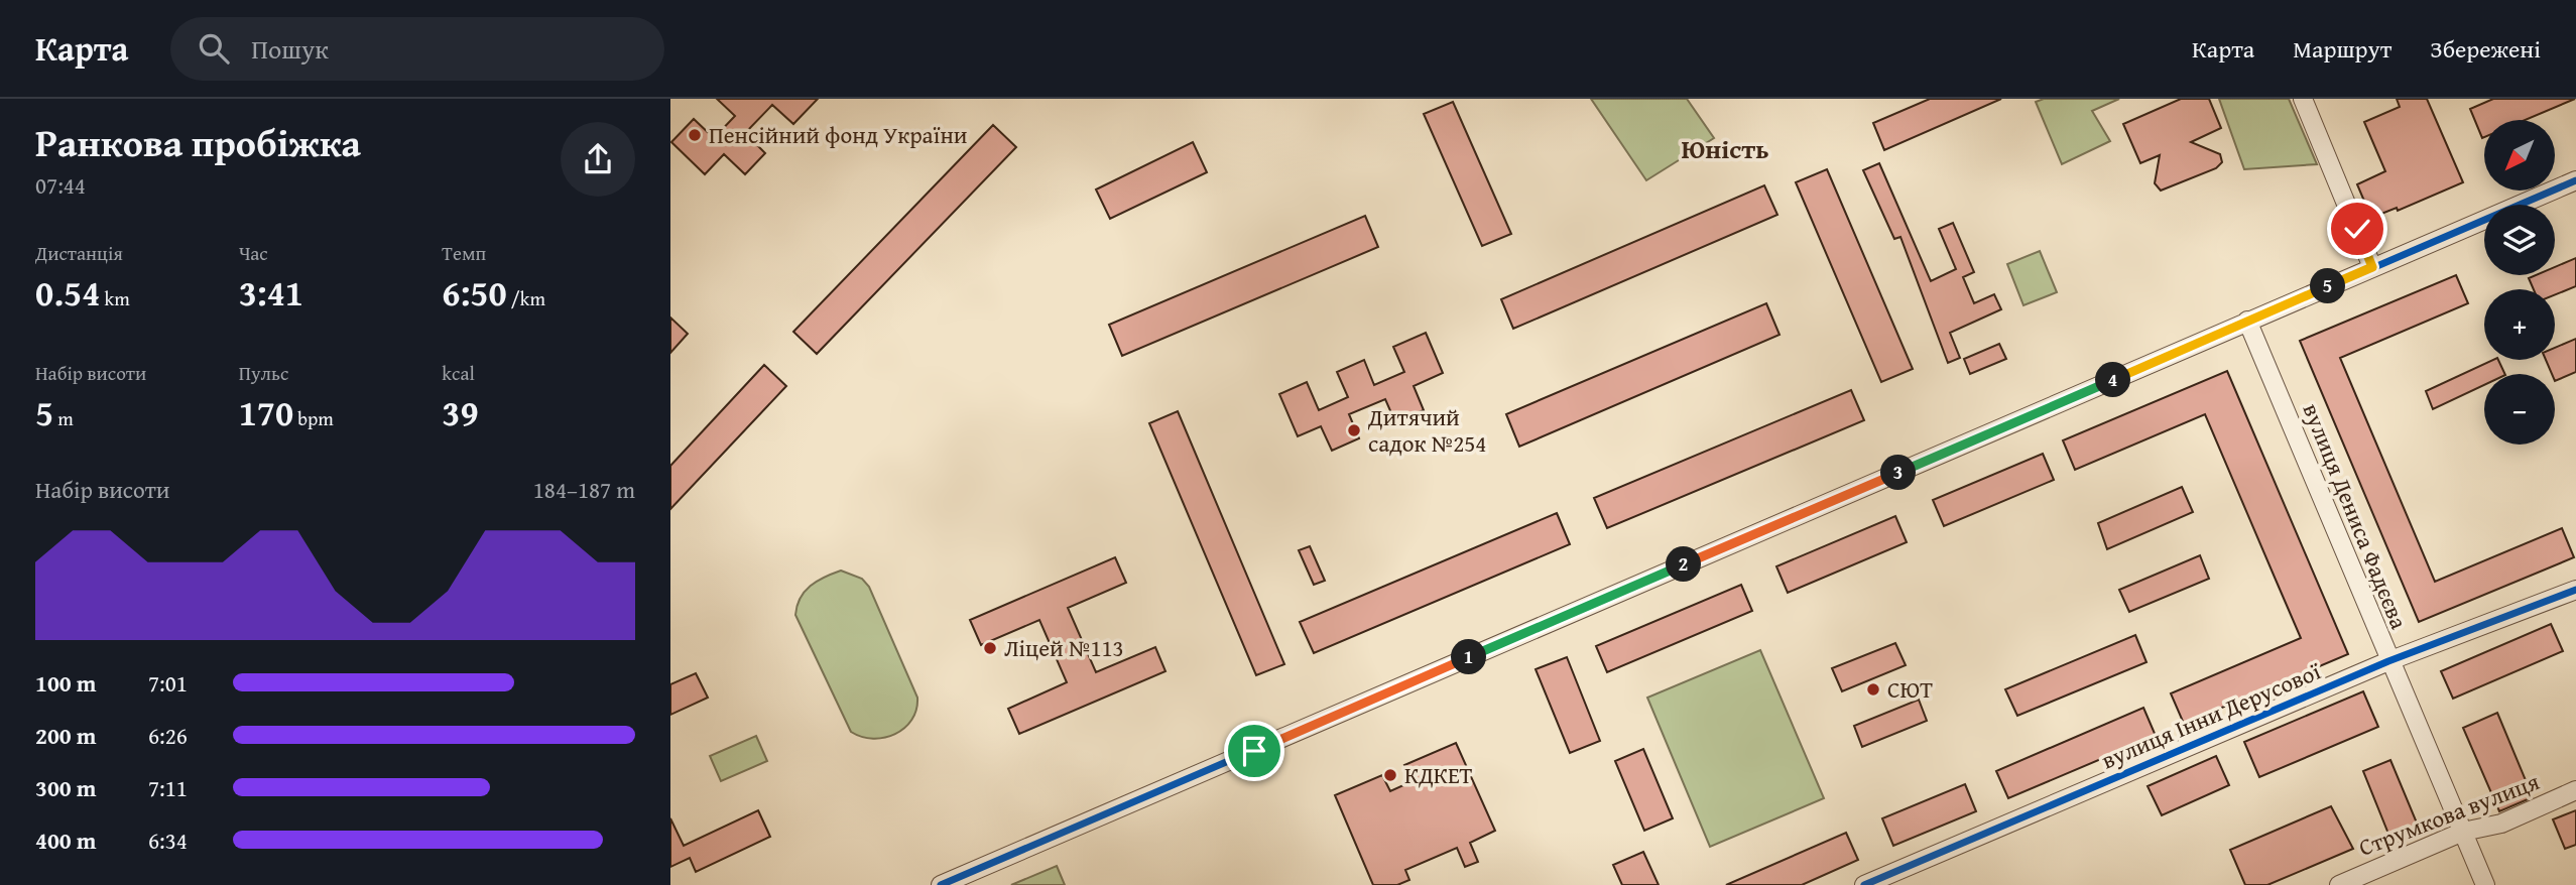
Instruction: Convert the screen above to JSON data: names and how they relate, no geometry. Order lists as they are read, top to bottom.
{
  "streets": {
    "street": ["вулиця Дениса Фадєєва", "вулиця Інни Дерусової", "Струмкова вулиця"]
  },
  "crossings": [
    ["вулиця Дениса Фадєєва", "вулиця Інни Дерусової"],
    ["вулиця Дениса Фадєєва", "Струмкова вулиця"]
  ],
  "districts": ["Юність"],
  "places": [
    "Пенсійний фонд України",
    "Дитячий садок №254",
    "Ліцей №113",
    "СЮТ",
    "КДКЕТ"
  ],
  "north": "bottom left",
  "page": {
    "header": "Карта",
    "search": "Пошук",
    "nav": ["Карта", "Маршрут", "Збережені"],
    "heading": ["Ранкова пробіжка", "07:44"],
    "map_buttons": ["+", "−"],
    "stats": [
      ["Дистанція", "0.54 km"],
      ["Час", "3:41"],
      ["Темп", "6:50 /km"],
      ["Набір висоти", "5 m"],
      ["Пульс", "170 bpm"],
      ["kcal", "39"]
    ],
    "pins": [
      "5",
      "4",
      "3",
      "2",
      "1"
    ],
    "chart": ["Набір висоти", "184–187 m"],
    "list": [
      {
        "name": "100 m",
        "note": "7:01"
      },
      {
        "name": "200 m",
        "note": "6:26"
      },
      {
        "name": "300 m",
        "note": "7:11"
      },
      {
        "name": "400 m",
        "note": "6:34"
      }
    ]
  }
}
